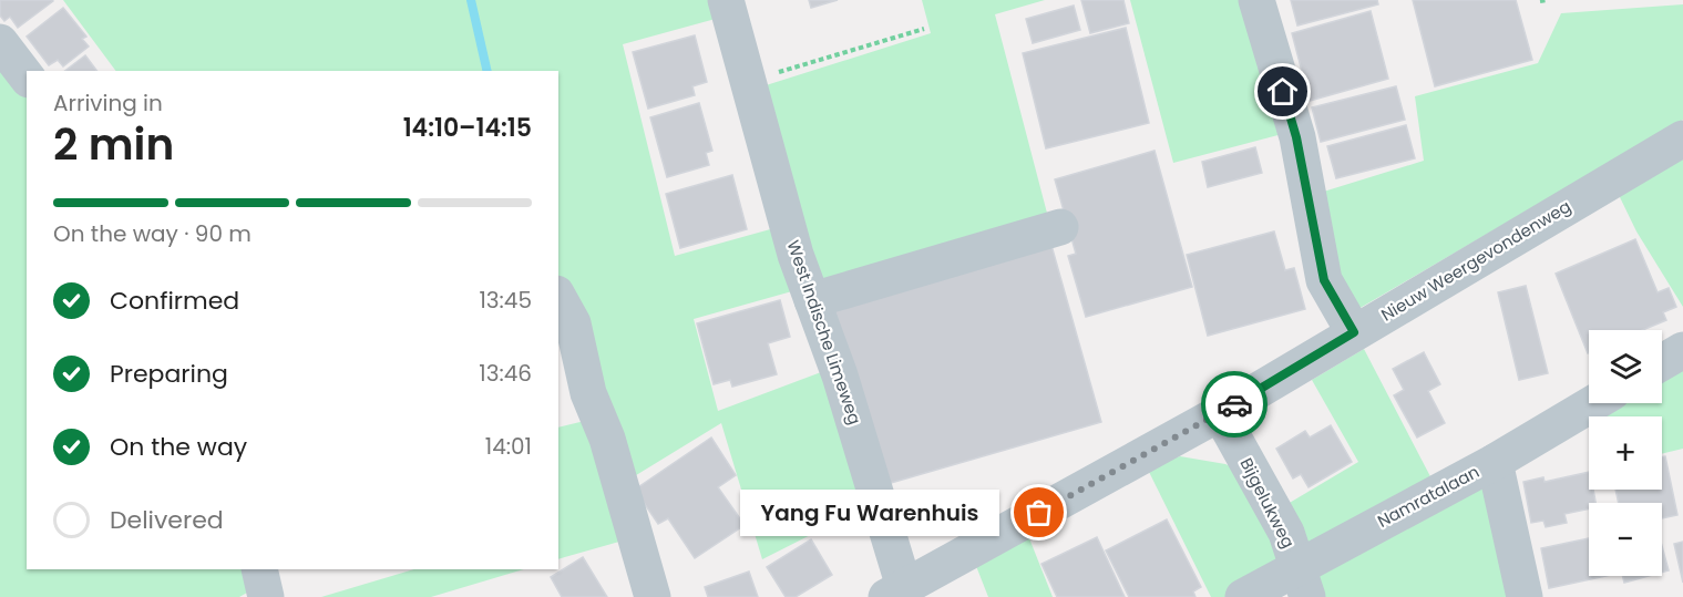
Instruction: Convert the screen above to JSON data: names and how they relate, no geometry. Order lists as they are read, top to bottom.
{
  "streets": {
    "street": [
      "Nieuw Weergevondenweg",
      "West Indische Limeweg",
      "Namratalaan",
      "Bijgelukweg"
    ]
  },
  "crossings": [
    ["Nieuw Weergevondenweg", "West Indische Limeweg"],
    ["Nieuw Weergevondenweg", "Bijgelukweg"],
    ["Namratalaan", "Bijgelukweg"]
  ],
  "places": ["Yang Fu Warenhuis"],
  "page": {
    "heading": ["2 min", "Arriving in", "14:10–14:15"],
    "bar": "On the way · 90 m",
    "list": [
      ["Confirmed", "13:45"],
      ["Preparing", "13:46"],
      ["On the way", "14:01"],
      "Delivered"
    ],
    "map_buttons": ["+", "−"],
    "bubble": "Yang Fu Warenhuis"
  }
}
